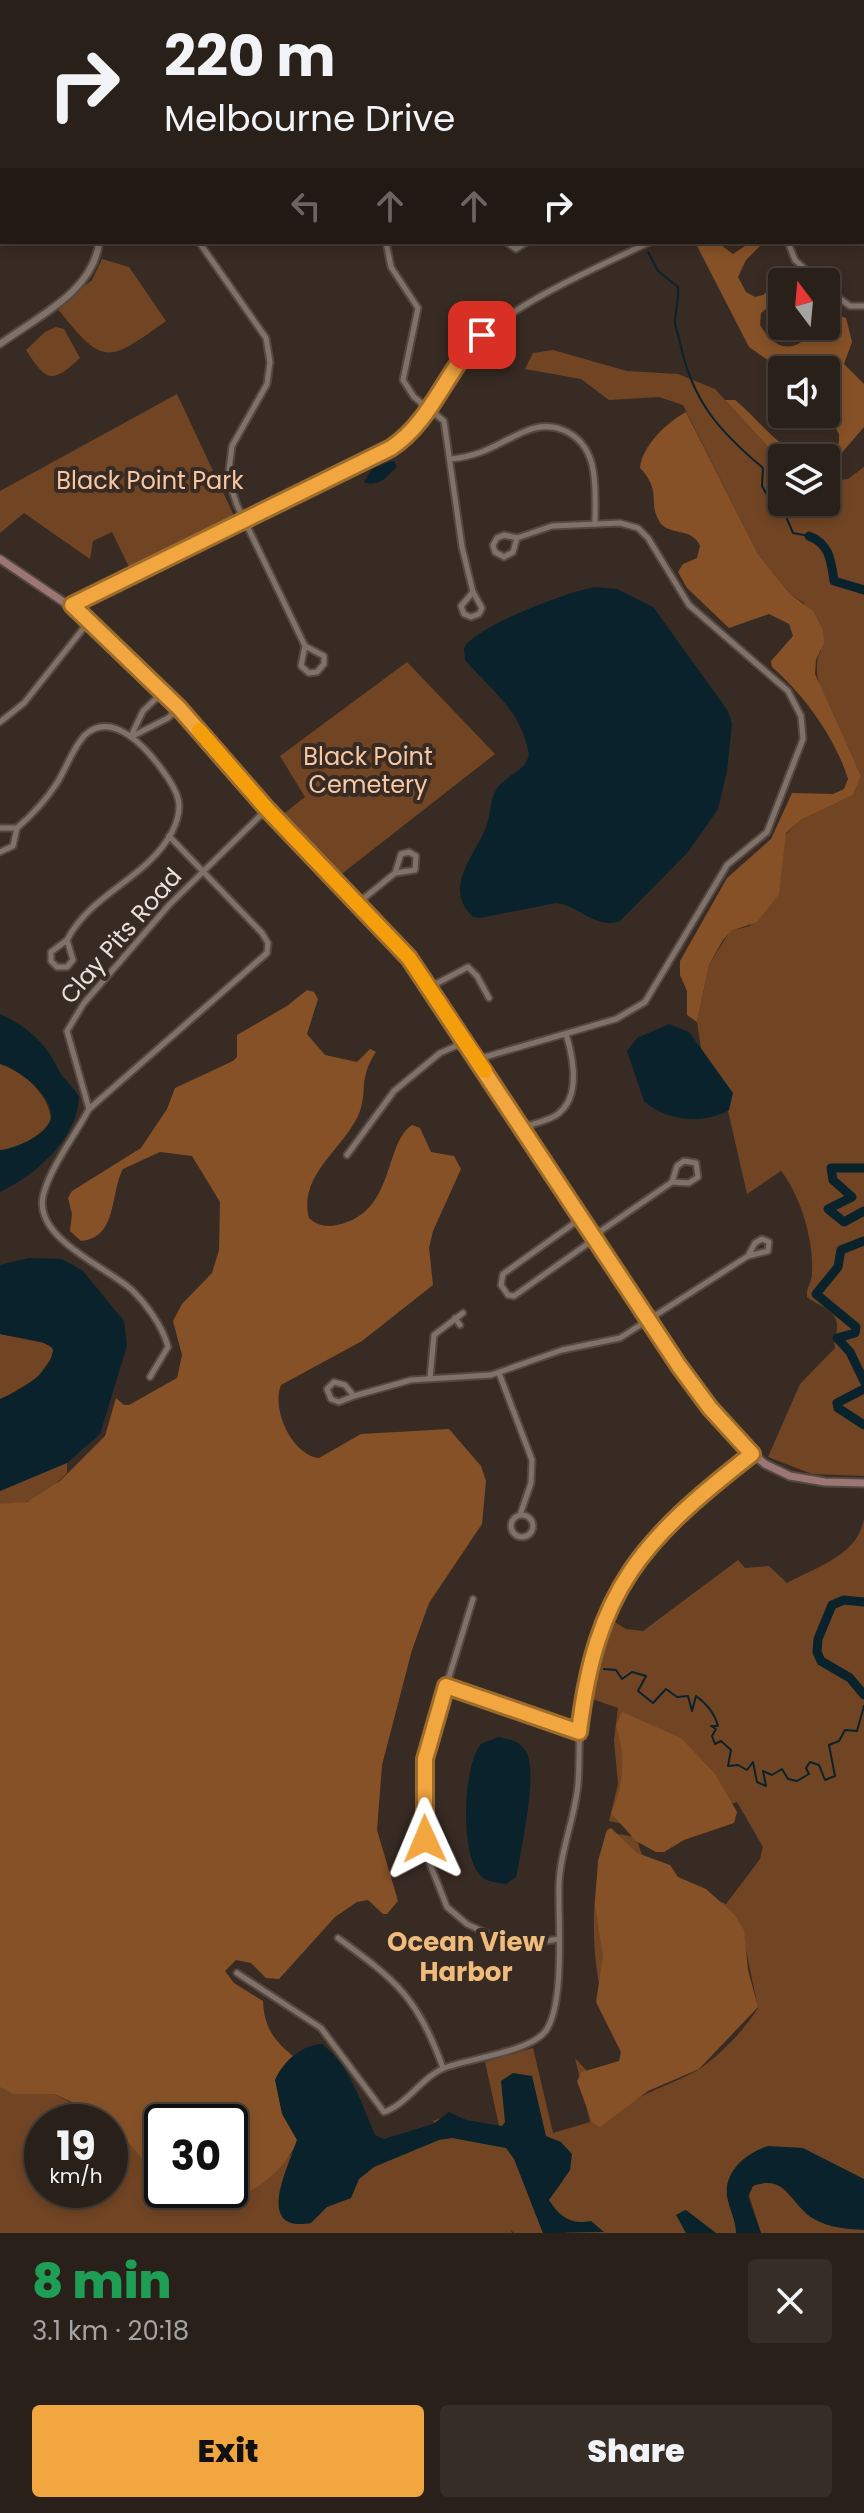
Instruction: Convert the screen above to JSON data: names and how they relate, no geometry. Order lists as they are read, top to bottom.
{
  "streets": {
    "street": ["Clay Pits Road"]
  },
  "districts": ["Ocean View Harbor"],
  "parks": ["Black Point Park", "Black Point Cemetery"],
  "north": "top",
  "page": {
    "turn": ["220 m", "Melbourne Drive"],
    "speed": "19 km/h",
    "limit": "30",
    "heading": ["8 min", "3.1 km · 20:18"],
    "buttons": ["Exit", "Share"]
  }
}
